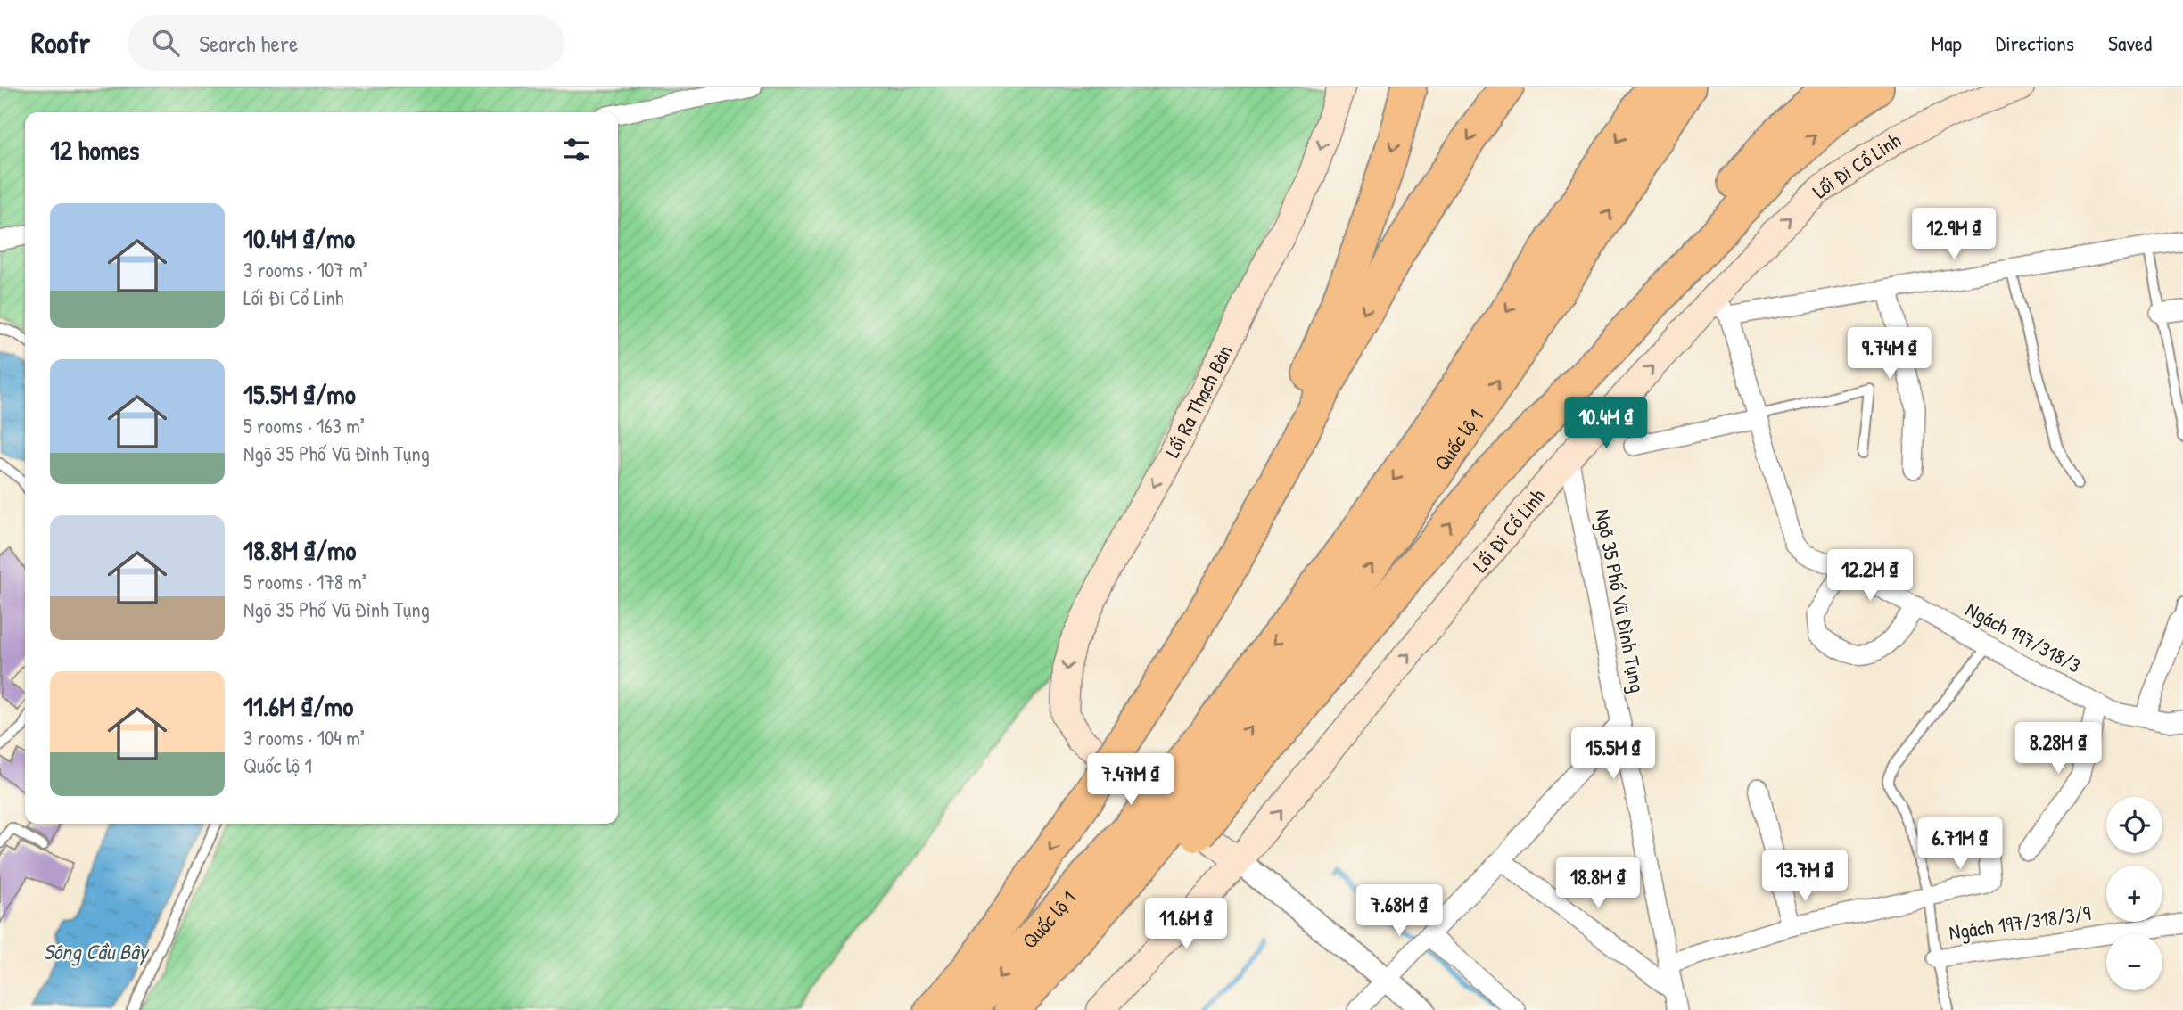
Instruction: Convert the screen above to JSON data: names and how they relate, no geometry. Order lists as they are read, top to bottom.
{
  "streets": {
    "highway": ["Quốc lộ 1"],
    "main road": ["Lối Đi Cổ Linh", "Lối Ra Thạch Bàn"],
    "street": ["Ngõ 35 Phố Vũ Đình Tụng", "Ngách 197/318/3", "Ngách 197/318/3/9"]
  },
  "crossings": [
    ["Lối Đi Cổ Linh", "Lối Ra Thạch Bàn"],
    ["Lối Đi Cổ Linh", "Ngõ 35 Phố Vũ Đình Tụng"],
    ["Lối Đi Cổ Linh", "Ngách 197/318/3"]
  ],
  "one_way": ["Lối Đi Cổ Linh", "Lối Ra Thạch Bàn"],
  "water": ["Sông Cầu Bây"],
  "page": {
    "header": "Roofr",
    "search": "Search here",
    "nav": ["Map", "Directions", "Saved"],
    "heading": "12 homes",
    "list": [
      {
        "name": "10.4M ₫/mo",
        "note": "3 rooms · 107 m² · Lối Đi Cổ Linh"
      },
      {
        "name": "15.5M ₫/mo",
        "note": "5 rooms · 163 m² · Ngõ 35 Phố Vũ Đình Tụng"
      },
      {
        "name": "18.8M ₫/mo",
        "note": "5 rooms · 178 m² · Ngõ 35 Phố Vũ Đình Tụng"
      },
      {
        "name": "11.6M ₫/mo",
        "note": "3 rooms · 104 m² · Quốc lộ 1"
      }
    ],
    "price": [
      "12.9M ₫",
      "9.74M ₫",
      "10.4M ₫",
      "12.2M ₫",
      "8.28M ₫",
      "15.5M ₫",
      "7.47M ₫",
      "6.71M ₫",
      "13.7M ₫",
      "18.8M ₫",
      "7.68M ₫",
      "11.6M ₫"
    ],
    "map_buttons": ["+", "−"]
  }
}
